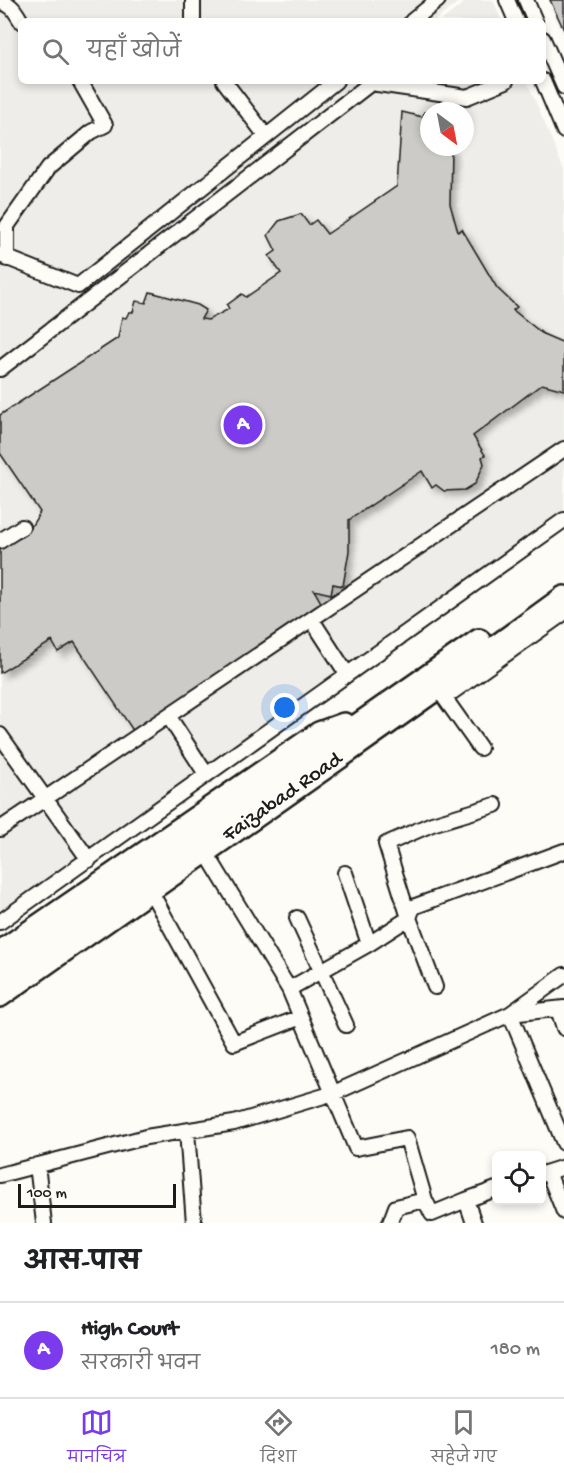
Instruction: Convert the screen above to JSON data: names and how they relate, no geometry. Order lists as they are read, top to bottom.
{
  "streets": {
    "highway": ["Faizabad Road"]
  },
  "scale_bar": "100 m",
  "north": "bottom right",
  "page": {
    "search": "यहाँ खोजें",
    "pins": "A",
    "scale": "100 m",
    "heading": "आस-पास",
    "list": [
      {
        "mark": "A",
        "name": "High Court",
        "note": "सरकारी भवन",
        "value": "180 m"
      }
    ],
    "nav": ["मानचित्र", "दिशा", "सहेजे गए"]
  }
}
